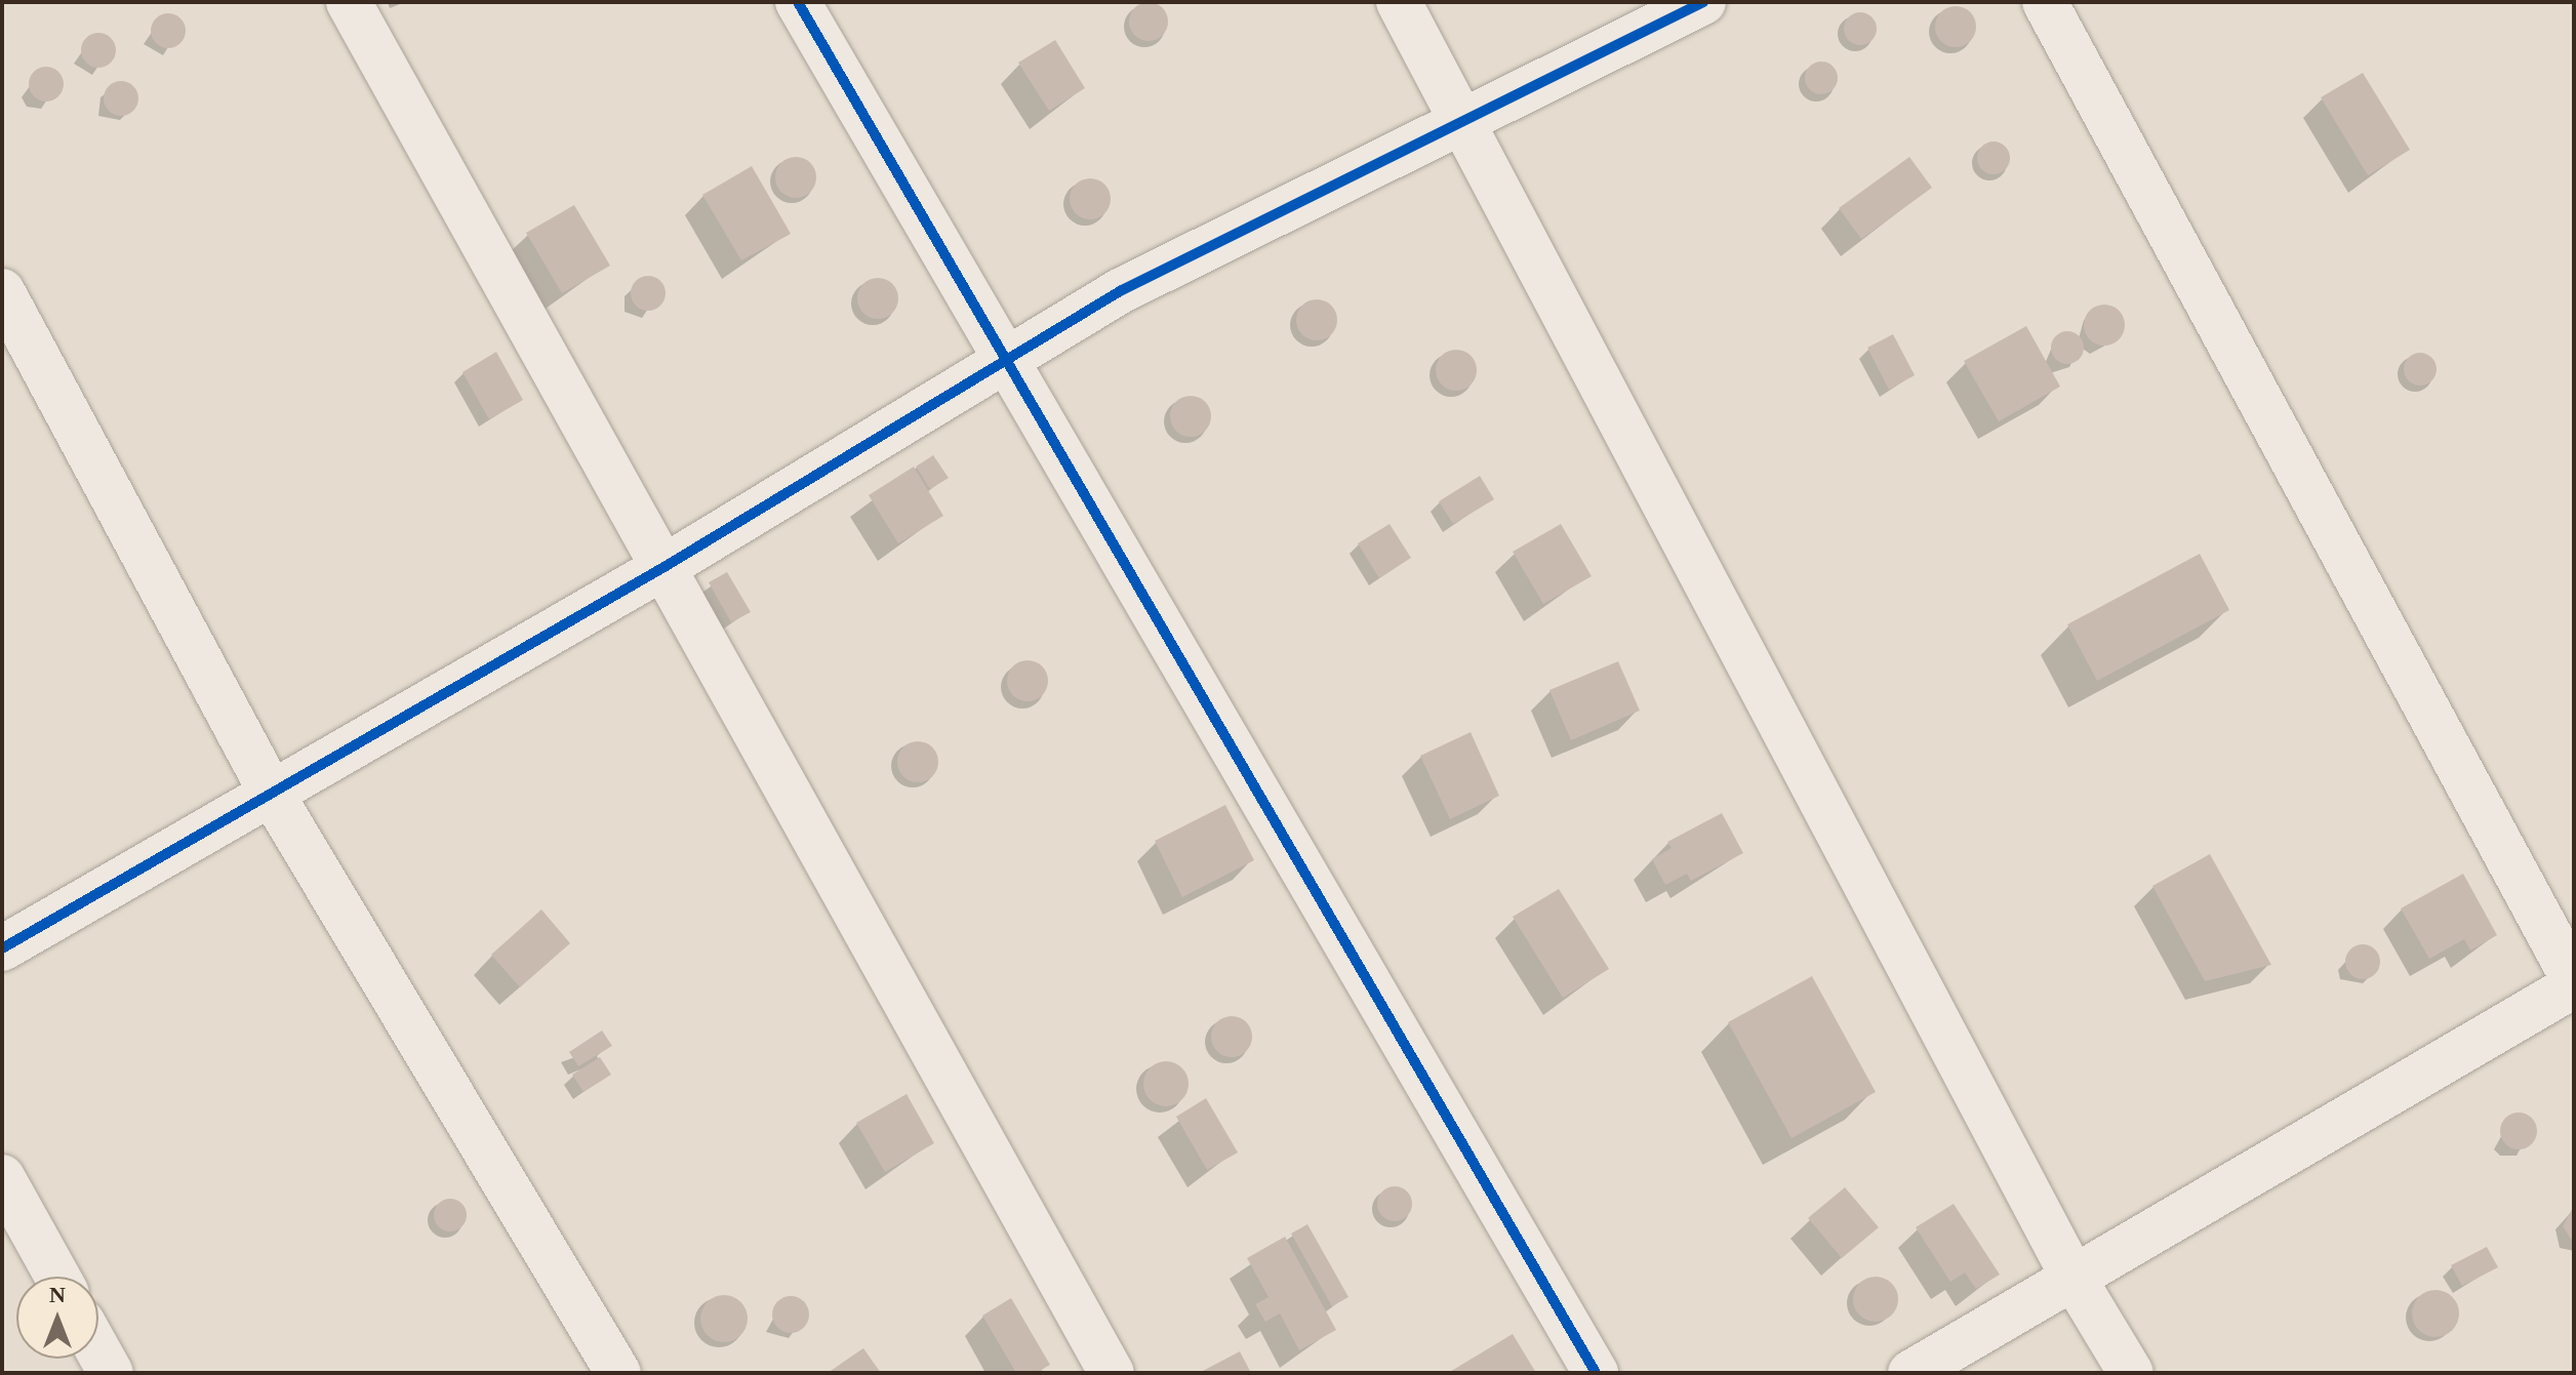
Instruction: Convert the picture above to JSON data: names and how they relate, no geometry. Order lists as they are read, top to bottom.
{
  "north": "top"
}
